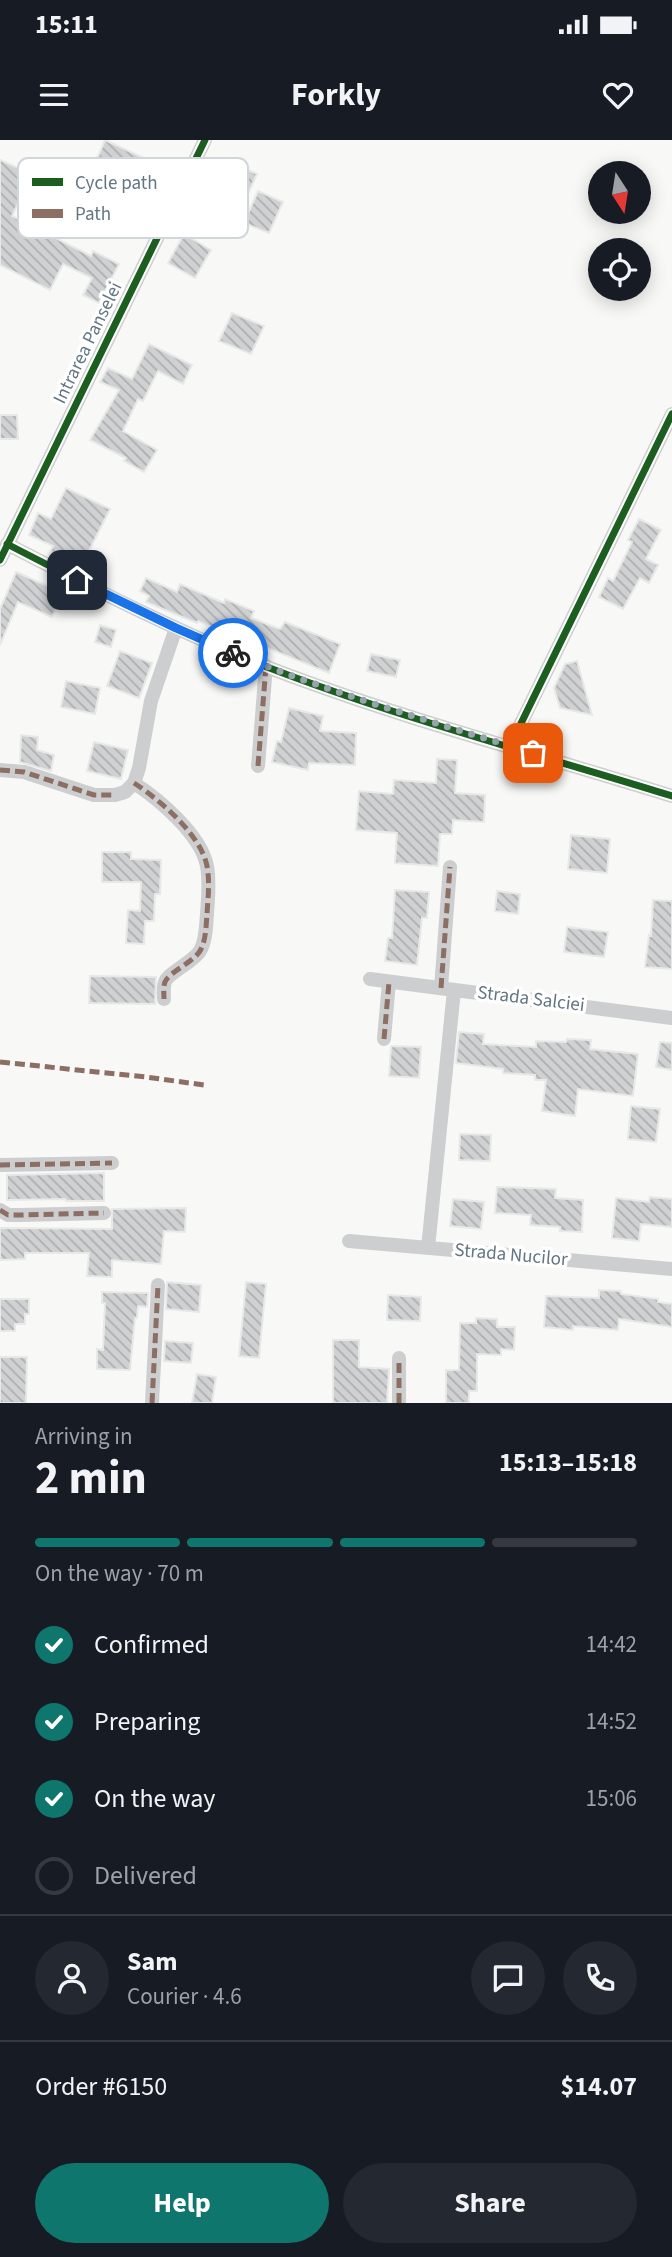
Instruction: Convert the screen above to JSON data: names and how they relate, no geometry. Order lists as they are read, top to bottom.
{
  "streets": {
    "street": ["Intrarea Panselei", "Strada Salciei", "Strada Nucilor"]
  },
  "legend": ["Cycle path", "Path"],
  "north": "bottom",
  "page": {
    "status": "15:11",
    "header": "Forkly",
    "heading": ["2 min", "Arriving in", "15:13–15:18"],
    "panel": [
      "Sam",
      "Courier · 4.6",
      "Order #6150",
      "$14.07"
    ],
    "bar": "On the way · 70 m",
    "list": [
      ["Confirmed", "14:42"],
      ["Preparing", "14:52"],
      ["On the way", "15:06"],
      "Delivered"
    ],
    "buttons": ["Help", "Share"]
  }
}
